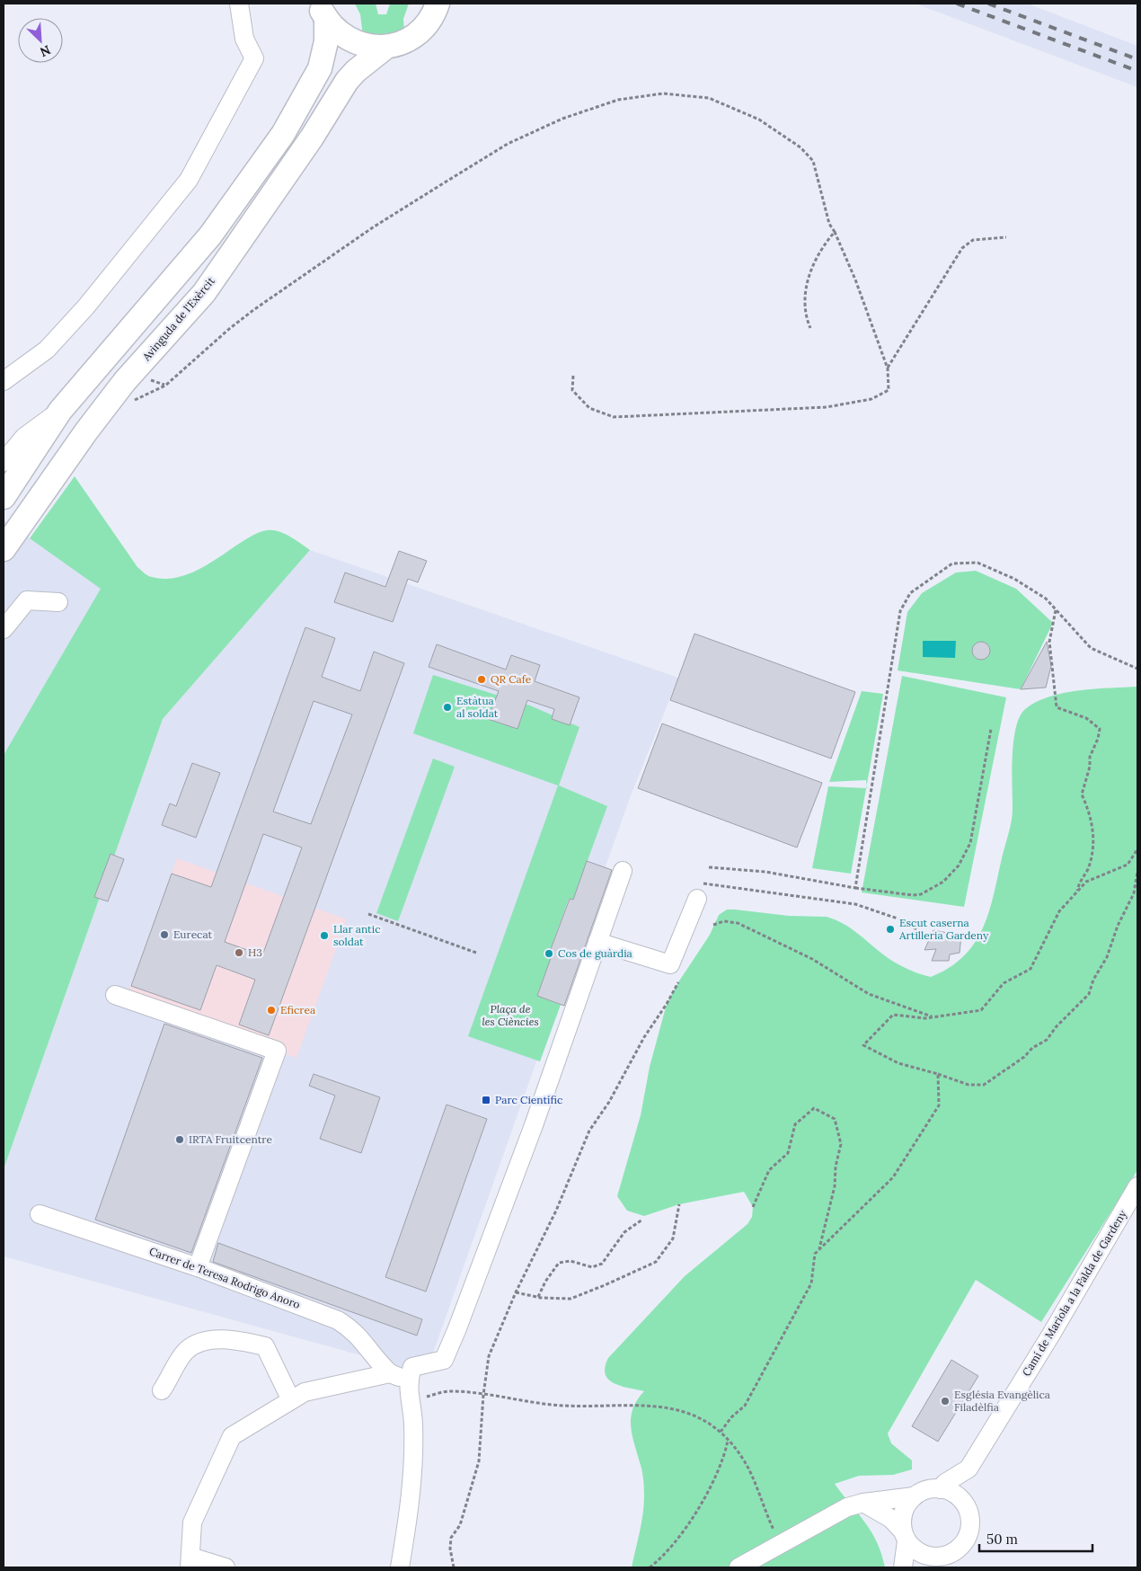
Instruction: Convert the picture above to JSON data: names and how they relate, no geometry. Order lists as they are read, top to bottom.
{
  "streets": {
    "main road": ["Avinguda de l'Exèrcit"],
    "street": ["Carrer de Teresa Rodrigo Anoro", "Camí de Mariola a la Falda de Gardeny"]
  },
  "parks": ["Plaça de les Ciències"],
  "places": {
    "other": [
      "QR Cafe",
      "Estàtua al soldat",
      "Escut caserna Artilleria Gardeny",
      "Eurecat",
      "Llar antic soldat",
      "H3",
      "Cos de guàrdia",
      "Eficrea",
      "IRTA Fruitcentre",
      "Església Evangèlica Filadèlfia"
    ],
    "transit": ["Parc Científic"]
  },
  "scale_bar": "50 m",
  "north": "bottom right"
}
